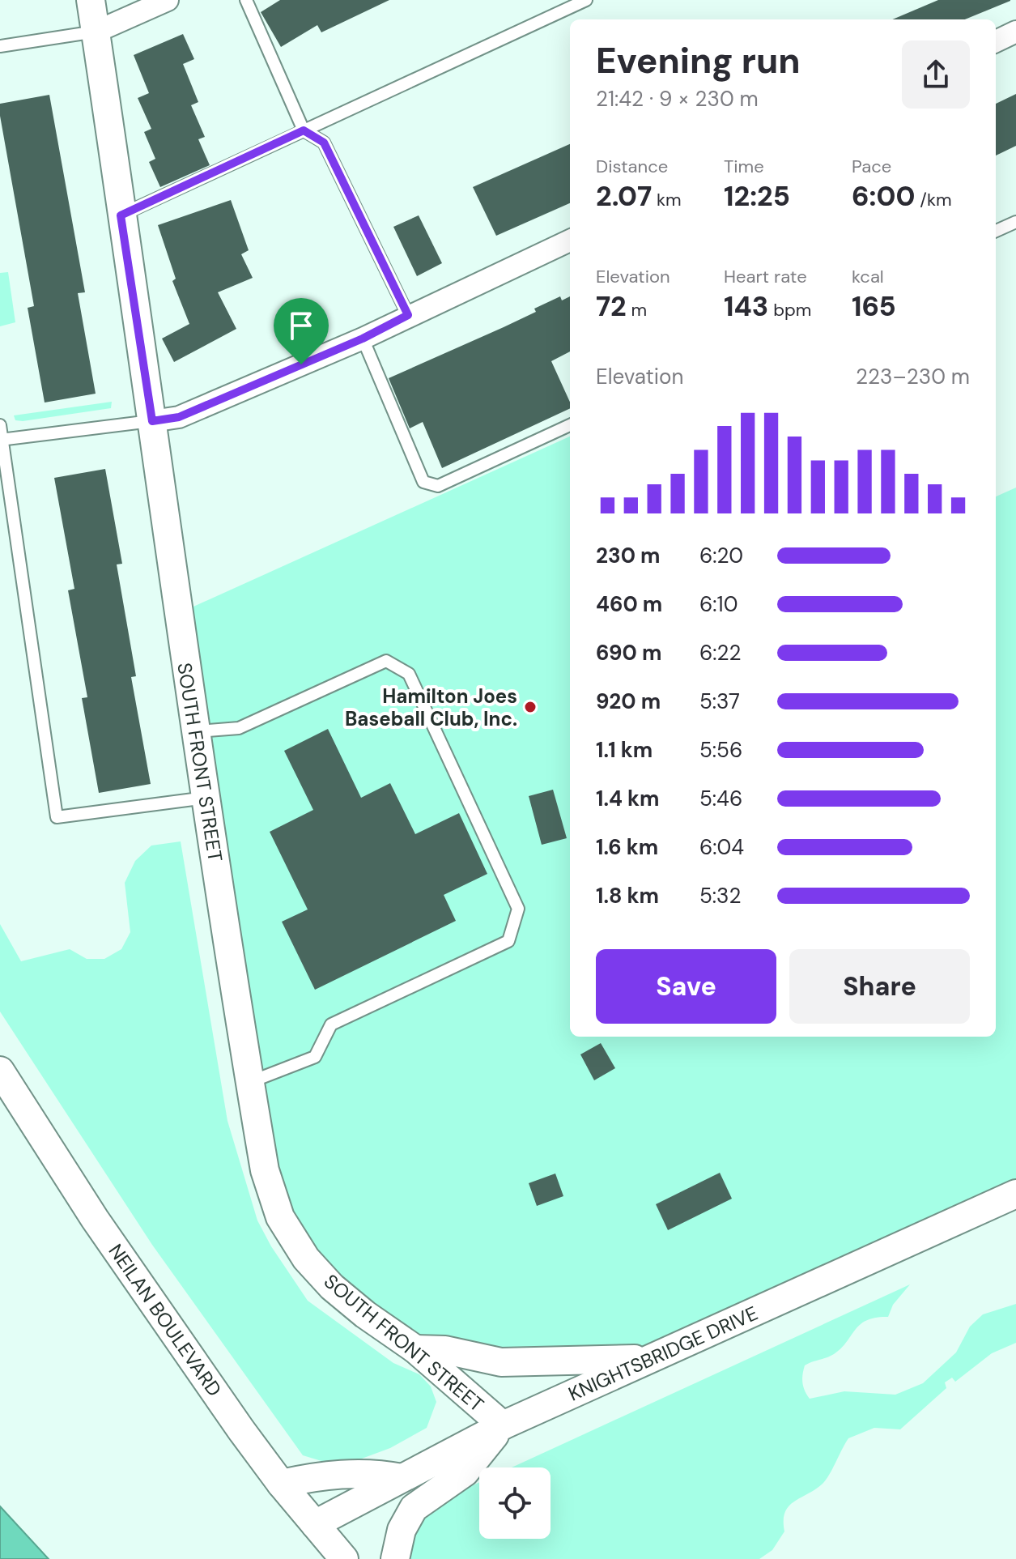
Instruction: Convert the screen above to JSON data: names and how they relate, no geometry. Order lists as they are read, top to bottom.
{
  "streets": {
    "street": ["SOUTH FRONT STREET", "NEILAN BOULEVARD", "KNIGHTSBRIDGE DRIVE"]
  },
  "crossings": [
    ["SOUTH FRONT STREET", "KNIGHTSBRIDGE DRIVE"],
    ["NEILAN BOULEVARD", "KNIGHTSBRIDGE DRIVE"]
  ],
  "places": ["Hamilton Joes Baseball Club, Inc."],
  "page": {
    "heading": ["Evening run", "21:42 · 9 × 230 m"],
    "stats": [
      ["Distance", "2.07 km"],
      ["Time", "12:25"],
      ["Pace", "6:00 /km"],
      ["Elevation", "72 m"],
      ["Heart rate", "143 bpm"],
      ["kcal", "165"]
    ],
    "chart": ["Elevation", "223–230 m"],
    "list": [
      {
        "name": "230 m",
        "note": "6:20"
      },
      {
        "name": "460 m",
        "note": "6:10"
      },
      {
        "name": "690 m",
        "note": "6:22"
      },
      {
        "name": "920 m",
        "note": "5:37"
      },
      {
        "name": "1.1 km",
        "note": "5:56"
      },
      {
        "name": "1.4 km",
        "note": "5:46"
      },
      {
        "name": "1.6 km",
        "note": "6:04"
      },
      {
        "name": "1.8 km",
        "note": "5:32"
      }
    ],
    "buttons": ["Save", "Share"]
  }
}
